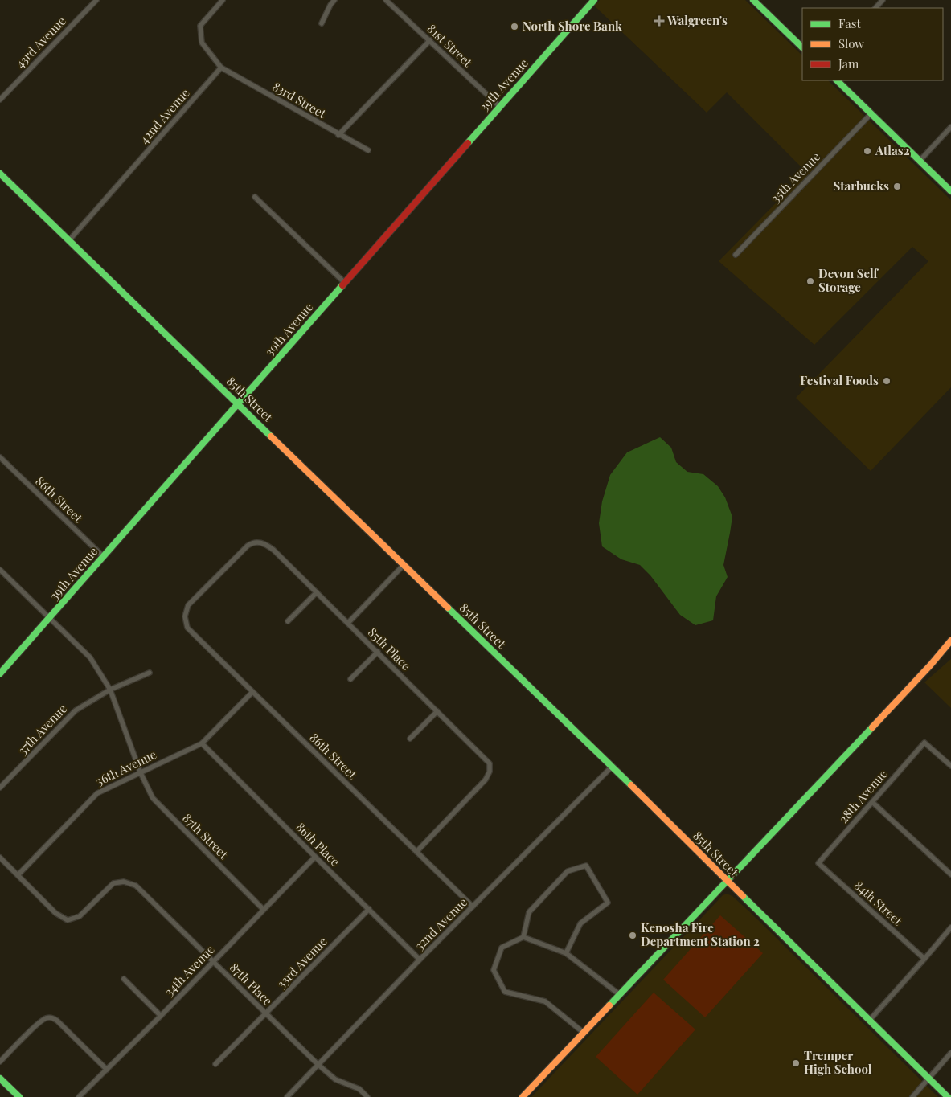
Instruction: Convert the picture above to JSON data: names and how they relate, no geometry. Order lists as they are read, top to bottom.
{
  "streets": {
    "street": [
      "43rd Avenue",
      "81st Street",
      "39th Avenue",
      "83rd Street",
      "42nd Avenue",
      "35th Avenue",
      "85th Street",
      "86th Street",
      "85th Place",
      "37th Avenue",
      "36th Avenue",
      "28th Avenue",
      "87th Street",
      "86th Place",
      "84th Street",
      "32nd Avenue",
      "33rd Avenue",
      "34th Avenue",
      "87th Place"
    ]
  },
  "crossings": [
    ["81st Street", "39th Avenue"],
    ["39th Avenue", "85th Street"],
    ["39th Avenue", "86th Street"],
    ["39th Avenue", "87th Street"],
    ["83rd Street", "42nd Avenue"],
    ["42nd Avenue", "85th Street"],
    ["85th Street", "32nd Avenue"],
    ["86th Street", "85th Place"],
    ["86th Street", "36th Avenue"],
    ["86th Street", "32nd Avenue"],
    ["37th Avenue", "87th Street"],
    ["36th Avenue", "87th Street"],
    ["36th Avenue", "86th Place"],
    ["36th Avenue", "87th Place"],
    ["28th Avenue", "84th Street"],
    ["87th Street", "34th Avenue"],
    ["86th Place", "32nd Avenue"],
    ["86th Place", "33rd Avenue"],
    ["86th Place", "34th Avenue"],
    ["32nd Avenue", "87th Place"],
    ["33rd Avenue", "87th Place"],
    ["34th Avenue", "87th Place"]
  ],
  "places": {
    "health": ["Walgreen's"],
    "other": [
      "North Shore Bank",
      "Atlas2",
      "Starbucks",
      "Devon Self Storage",
      "Festival Foods",
      "Kenosha Fire Department Station 2",
      "Tremper High School"
    ]
  },
  "legend": ["Fast", "Slow", "Jam"]
}
